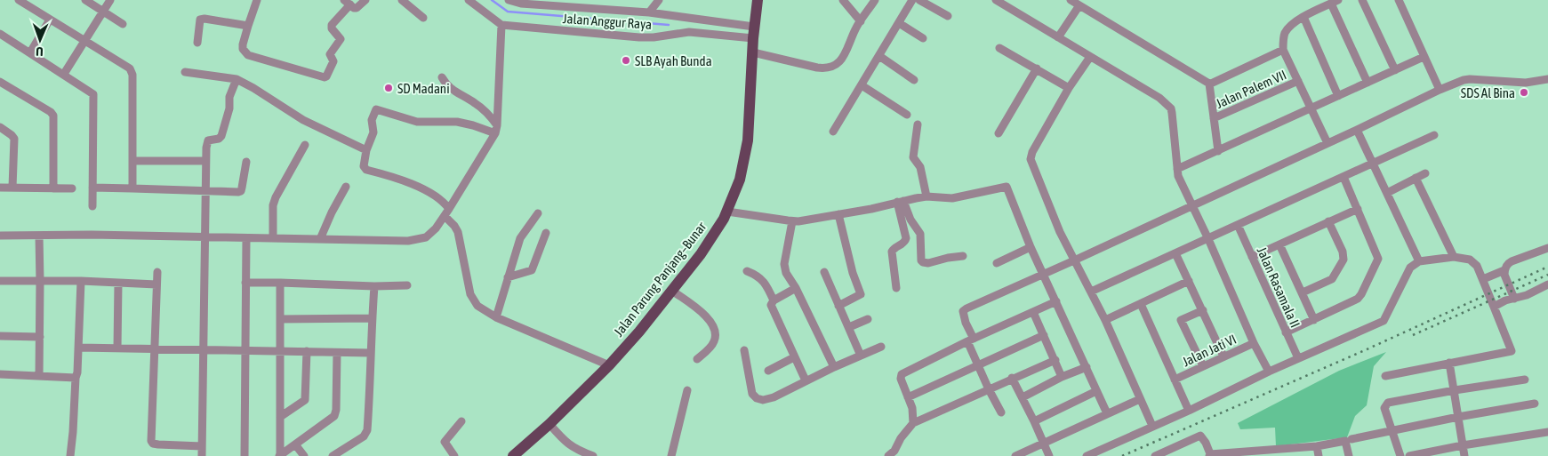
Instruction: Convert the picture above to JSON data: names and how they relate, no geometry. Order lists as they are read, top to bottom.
{
  "streets": {
    "main road": ["Jalan Parung Panjang–Bunar"],
    "street": [
      "Jalan Anggur Raya",
      "Jalan Palem VII",
      "Jalan Rasamala II",
      "Jalan Jati VI"
    ]
  },
  "crossings": [
    ["Jalan Anggur Raya", "Jalan Parung Panjang–Bunar"]
  ],
  "places": ["SLB Ayah Bunda", "SD Madani", "SDS Al Bina"],
  "north": "bottom"
}
